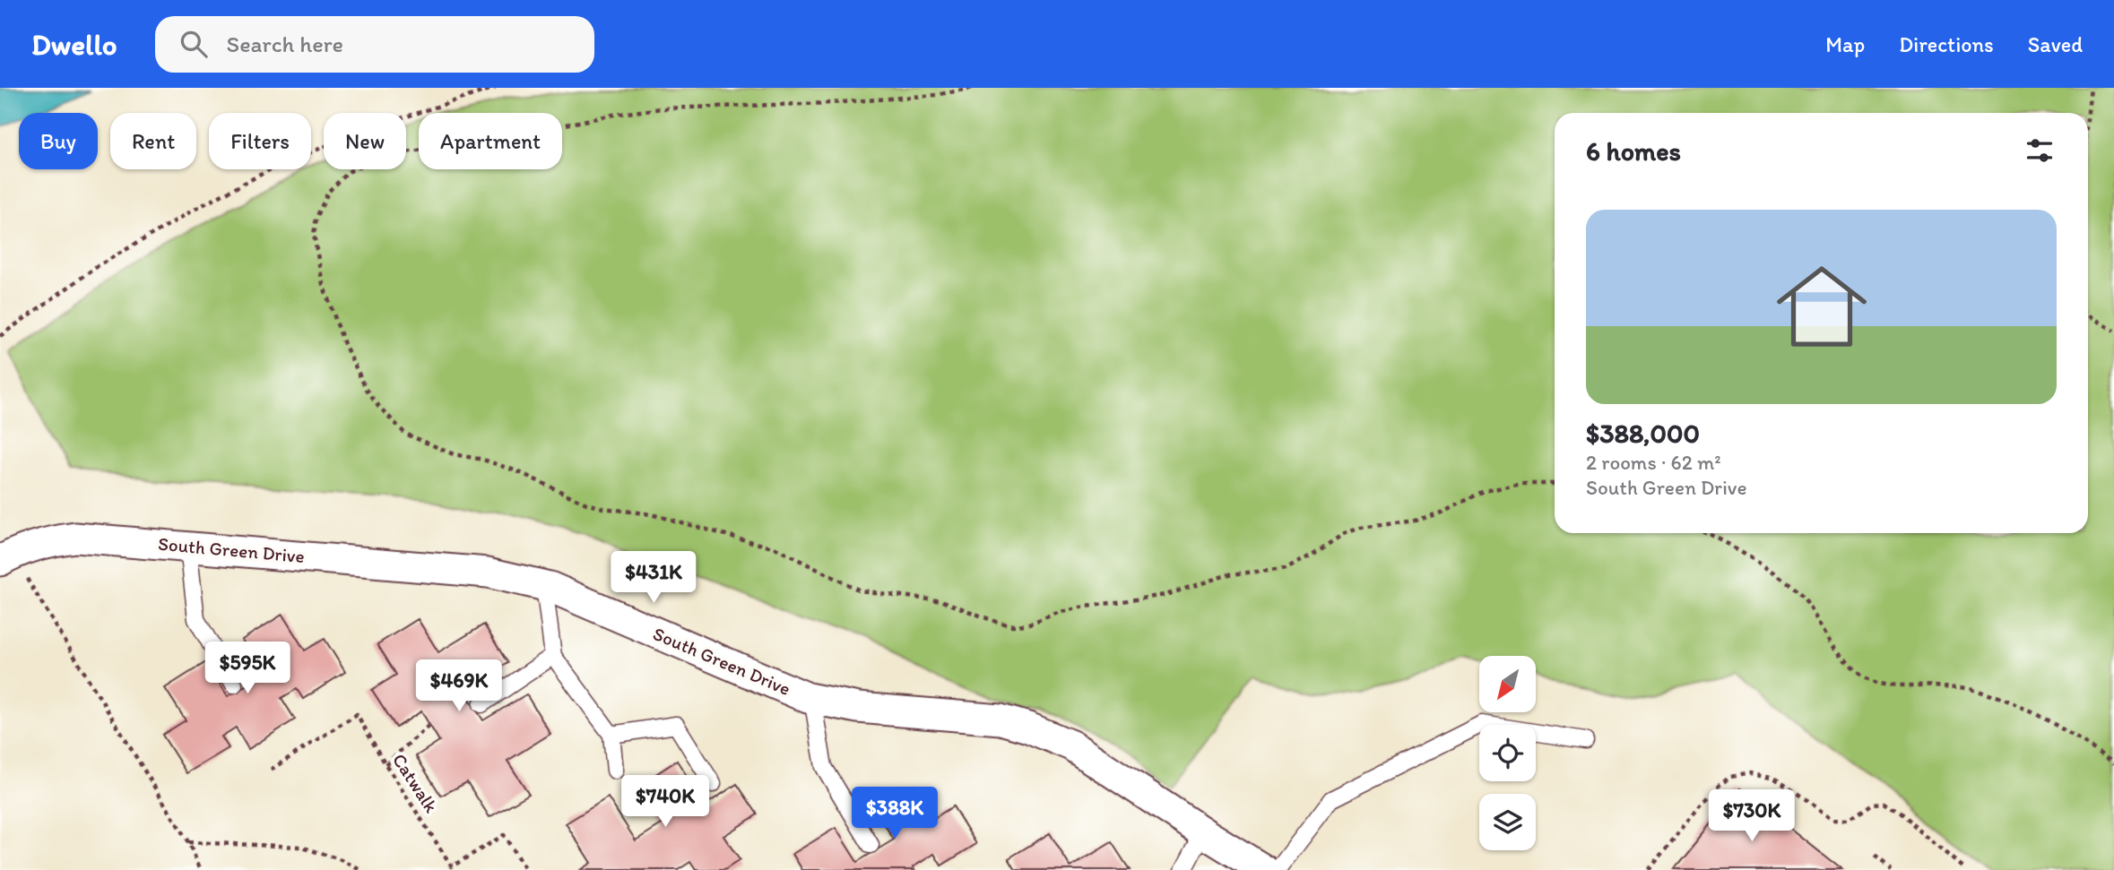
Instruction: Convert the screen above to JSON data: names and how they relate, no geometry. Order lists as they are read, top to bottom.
{
  "streets": {
    "street": ["South Green Drive"],
    "path": ["Catwalk"]
  },
  "north": "bottom left",
  "page": {
    "header": "Dwello",
    "search": "Search here",
    "nav": ["Map", "Directions", "Saved"],
    "chip": [
      "Buy",
      "Rent",
      "Filters",
      "New",
      "Apartment"
    ],
    "heading": "6 homes",
    "list": [
      {
        "name": "$388,000",
        "note": "2 rooms · 62 m² · South Green Drive"
      }
    ],
    "price": [
      "$431K",
      "$595K",
      "$469K",
      "$740K",
      "$388K",
      "$730K"
    ]
  }
}
